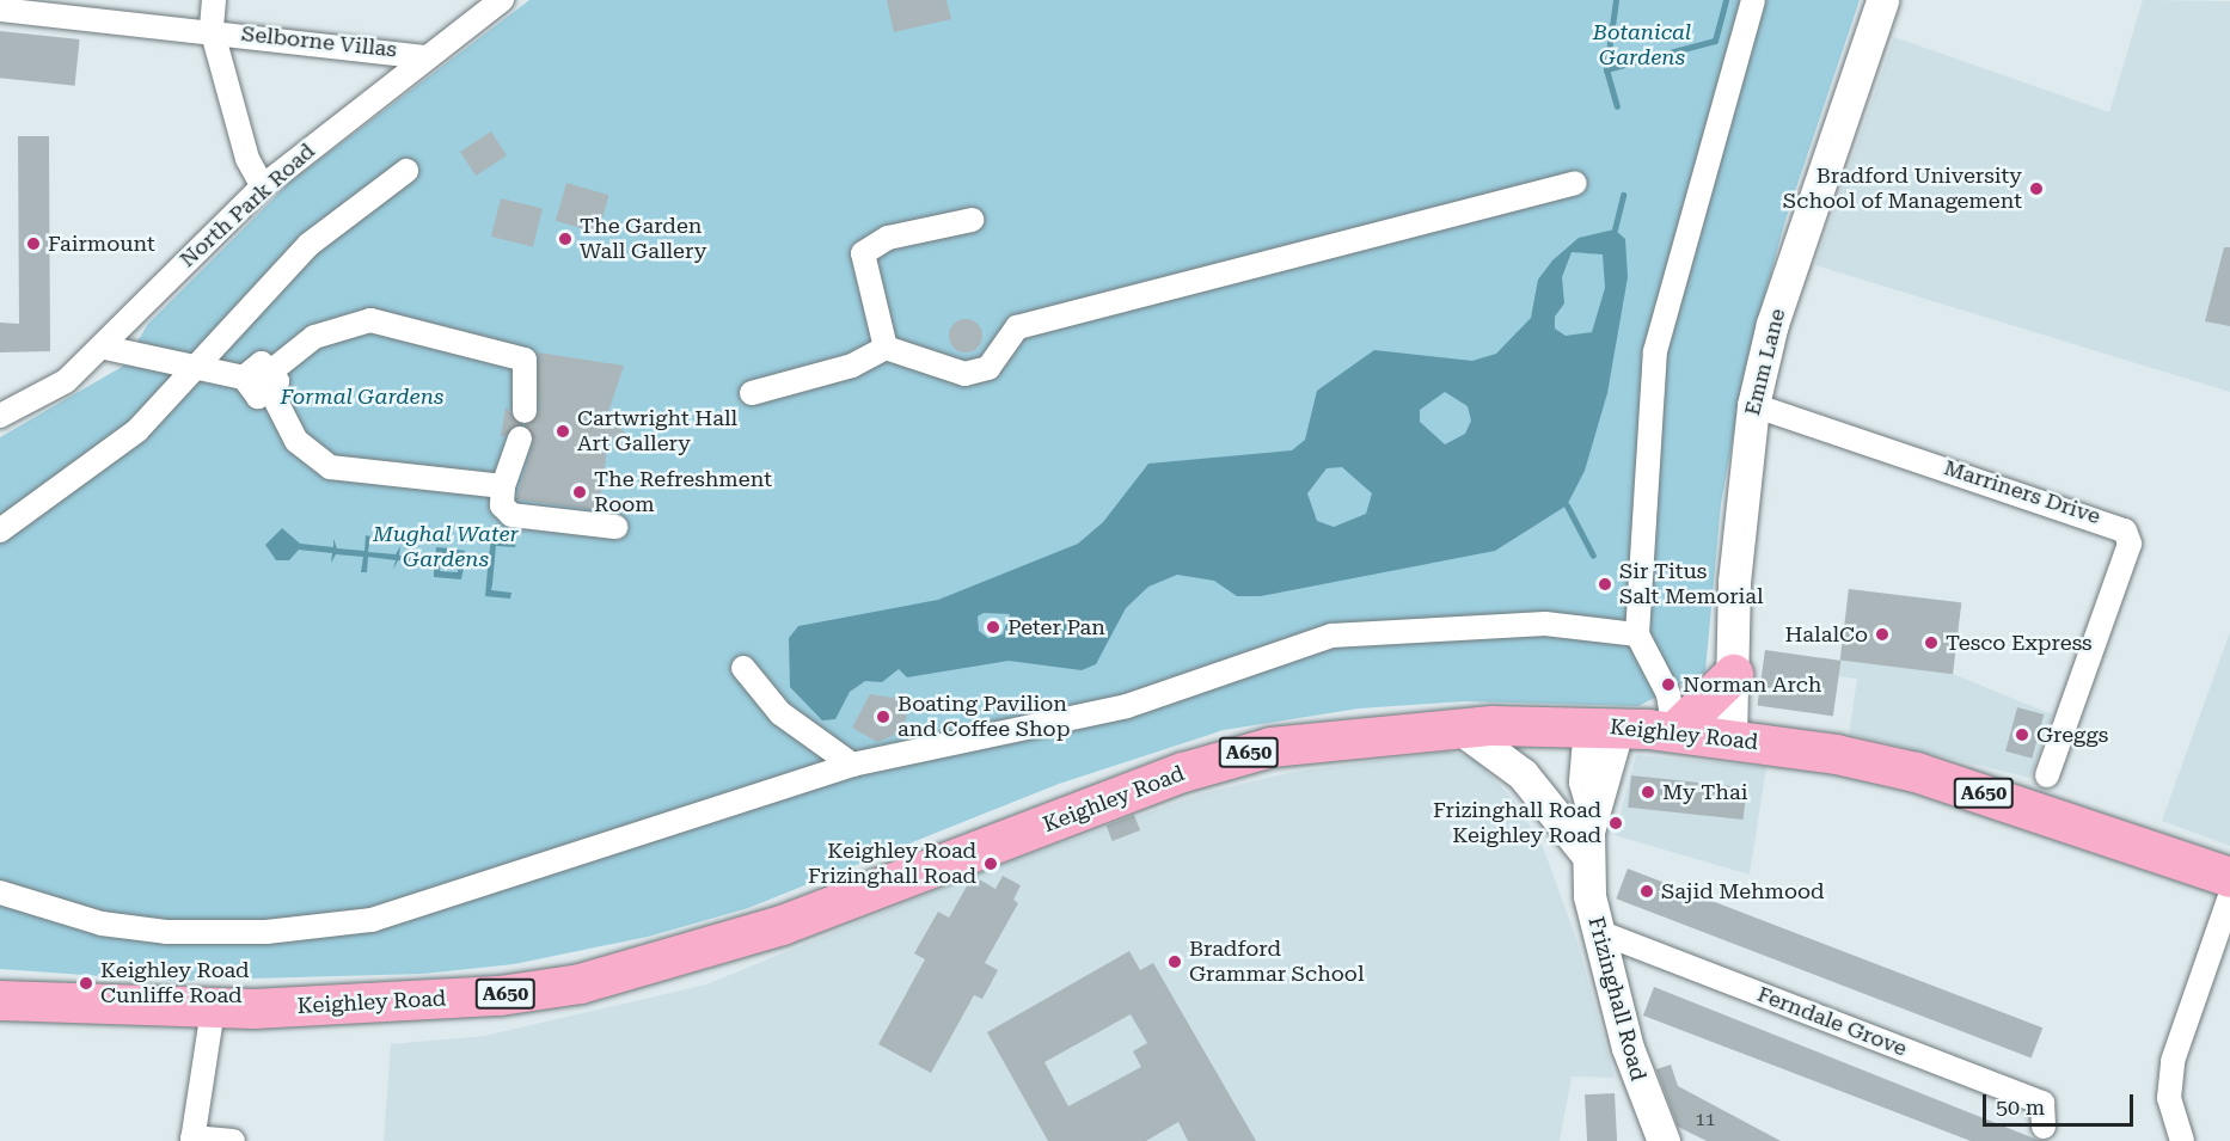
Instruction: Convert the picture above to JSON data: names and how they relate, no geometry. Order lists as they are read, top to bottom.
{
  "streets": {
    "highway": ["Keighley Road", "A650"],
    "street": [
      "Selborne Villas",
      "North Park Road",
      "Emm Lane",
      "Marriners Drive",
      "Frizinghall Road",
      "Ferndale Grove"
    ]
  },
  "crossings": [
    ["Selborne Villas", "North Park Road"],
    ["Emm Lane", "Marriners Drive"],
    ["Emm Lane", "Keighley Road"],
    ["Keighley Road", "Frizinghall Road"],
    ["Frizinghall Road", "Ferndale Grove"]
  ],
  "parks": ["Botanical Gardens", "Formal Gardens", "Mughal Water Gardens"],
  "places": [
    "Bradford University School of Management",
    "The Garden Wall Gallery",
    "Fairmount",
    "Cartwright Hall Art Gallery",
    "The Refreshment Room",
    "Sir Titus Salt Memorial",
    "Peter Pan",
    "HalalCo",
    "Tesco Express",
    "Norman Arch",
    "Boating Pavilion and Coffee Shop",
    "Greggs",
    "My Thai",
    "Frizinghall Road Keighley Road",
    "Keighley Road Frizinghall Road",
    "Sajid Mehmood",
    "Bradford Grammar School",
    "Keighley Road Cunliffe Road"
  ],
  "house_numbers": ["11"],
  "scale_bar": "50 m"
}
